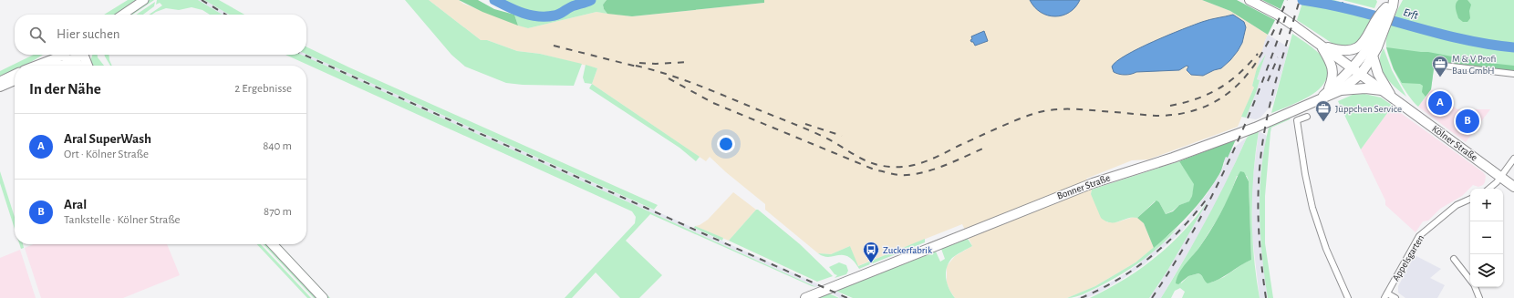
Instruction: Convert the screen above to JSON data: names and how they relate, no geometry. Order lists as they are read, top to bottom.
{
  "streets": {
    "main road": ["Kölner Straße", "Bonner Straße"],
    "street": ["Appelsgarten"]
  },
  "crossings": [
    ["Kölner Straße", "Bonner Straße"]
  ],
  "water": ["Erft"],
  "places": {
    "office": ["M & V Profi Bau GmbH", "Jüppchen Service"],
    "bus stop": ["Zuckerfabrik"]
  },
  "page": {
    "search": "Hier suchen",
    "heading": ["In der Nähe", "2 Ergebnisse"],
    "pins": ["A", "B"],
    "list": [
      {
        "mark": "A",
        "name": "Aral SuperWash",
        "note": "Ort · Kölner Straße",
        "value": "840 m"
      },
      {
        "mark": "B",
        "name": "Aral",
        "note": "Tankstelle · Kölner Straße",
        "value": "870 m"
      }
    ],
    "map_buttons": ["+", "−"]
  }
}
